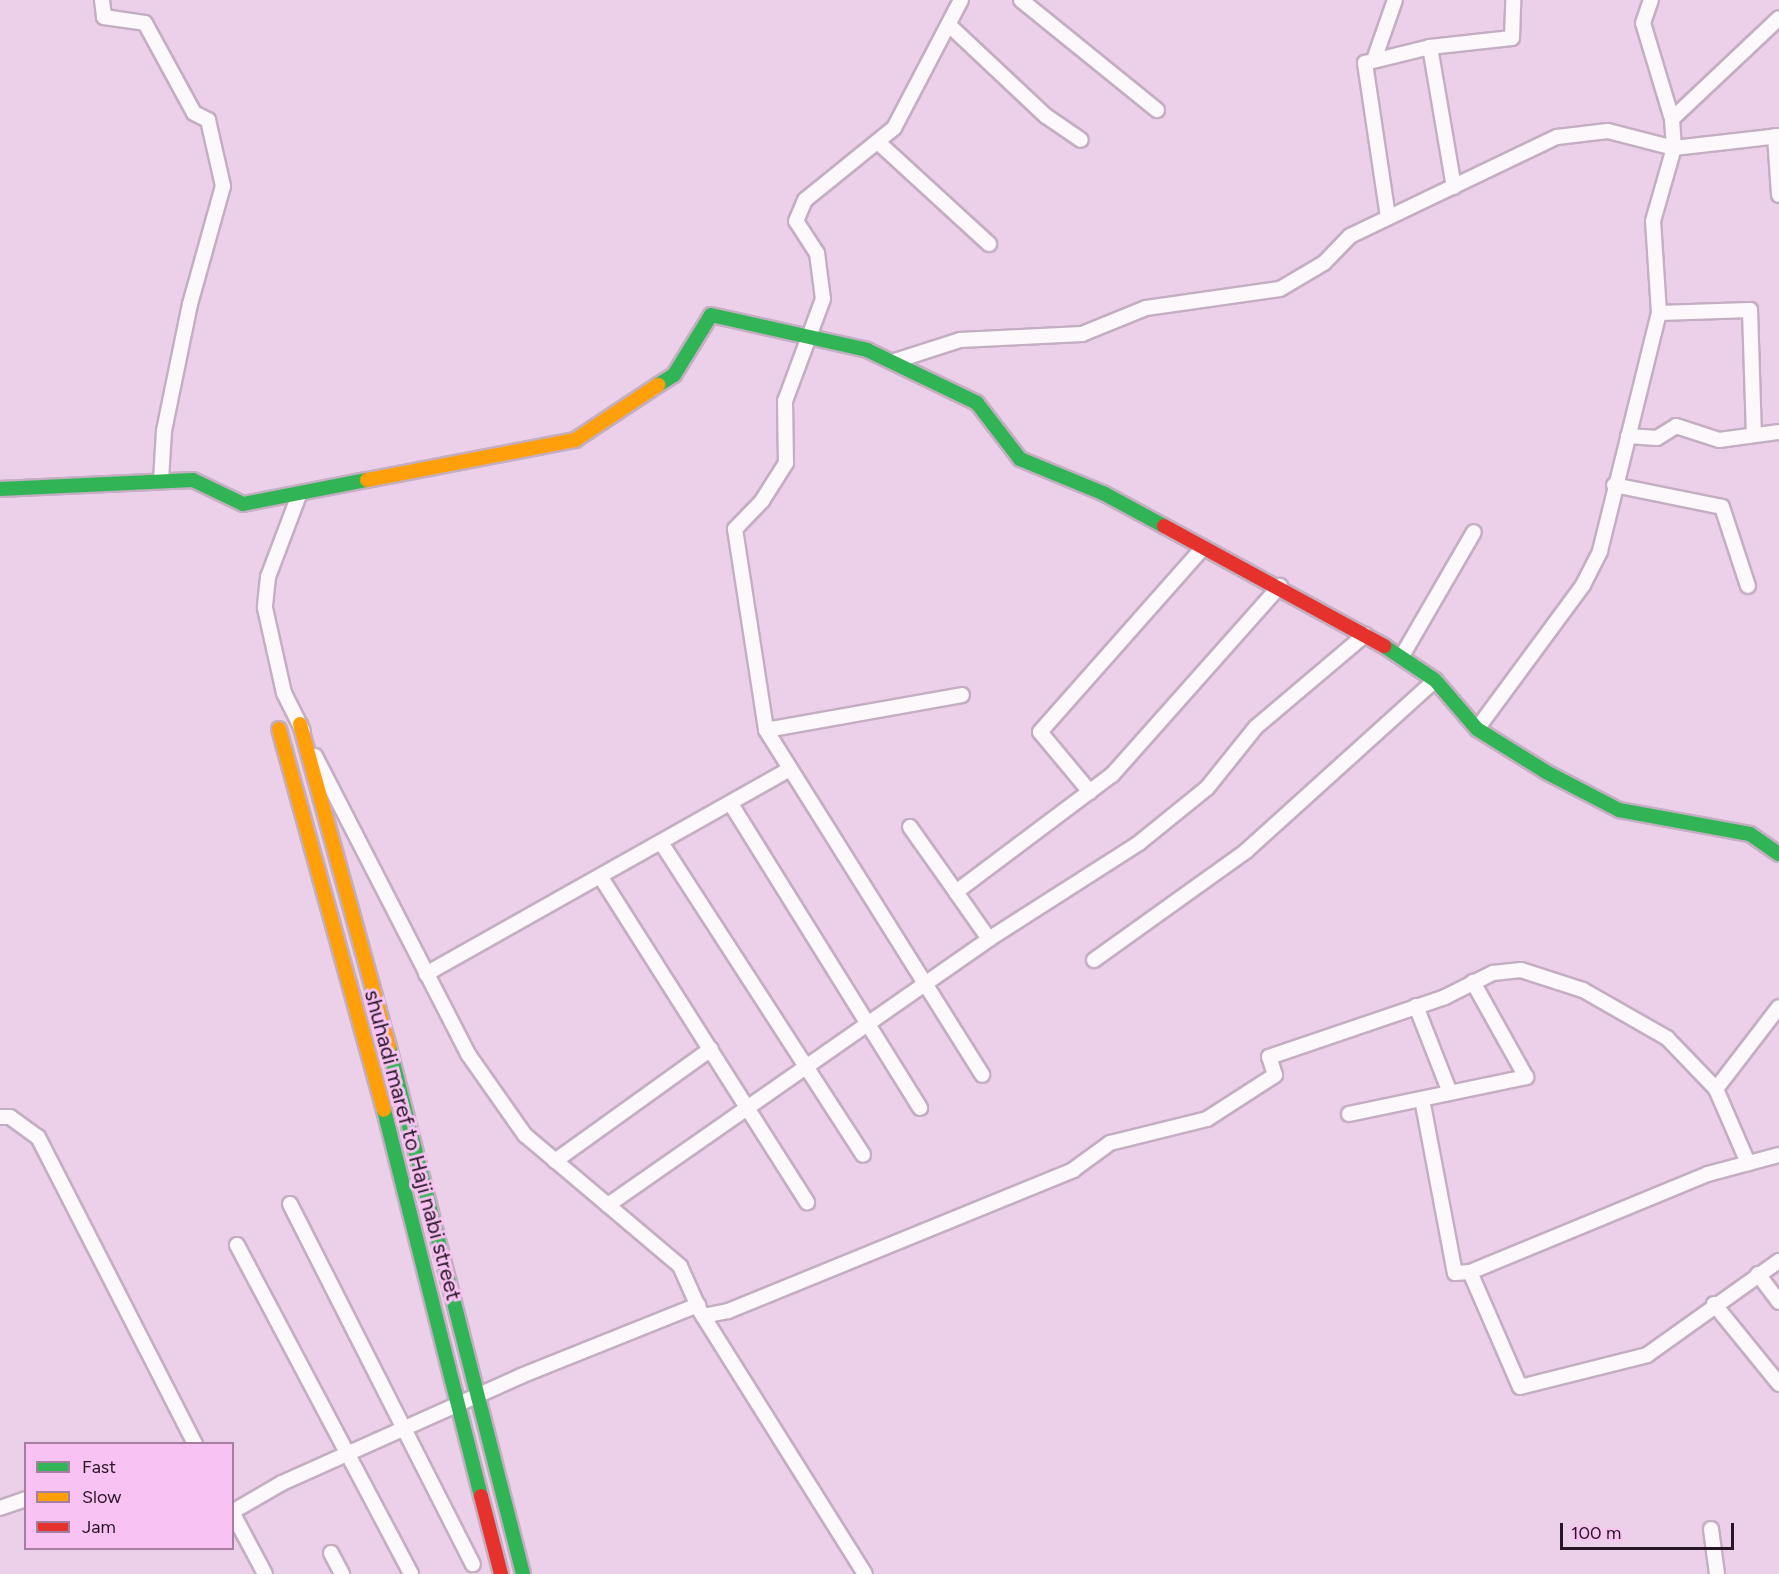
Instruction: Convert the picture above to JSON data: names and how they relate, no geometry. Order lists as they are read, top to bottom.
{
  "streets": {
    "street": ["shuhadi maref to Haji nabi street"]
  },
  "legend": ["Fast", "Slow", "Jam"],
  "scale_bar": "100 m"
}
